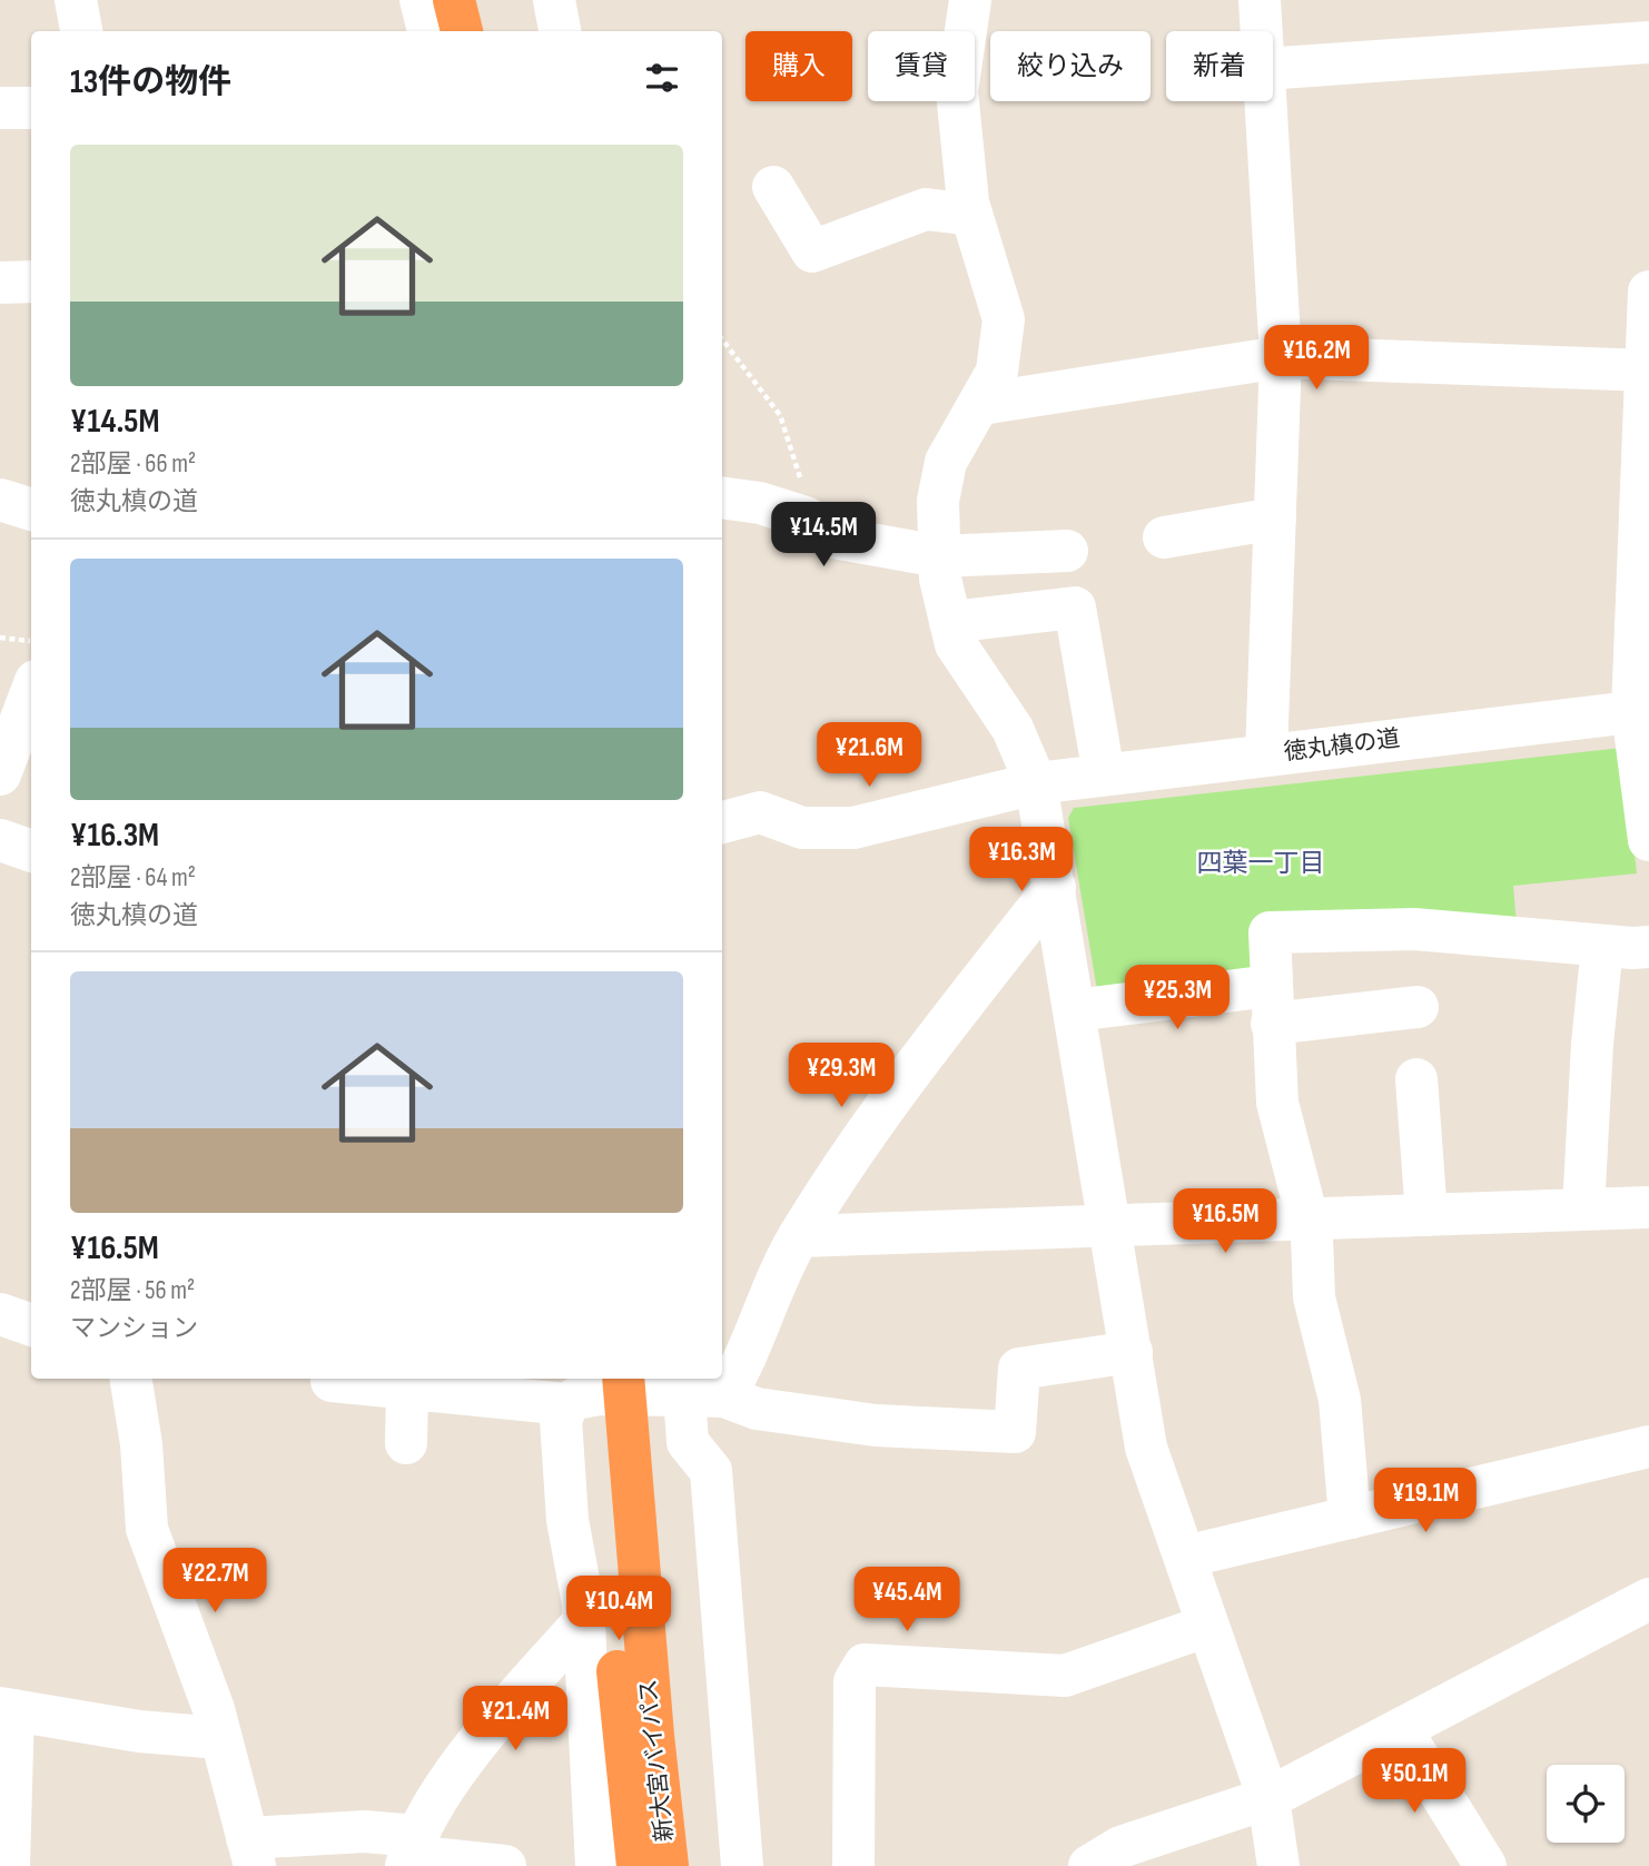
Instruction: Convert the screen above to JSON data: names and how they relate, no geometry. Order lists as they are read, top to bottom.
{
  "streets": {
    "highway": ["新大宮バイパス"],
    "street": ["徳丸槙の道"]
  },
  "districts": ["四葉一丁目"],
  "page": {
    "chip": [
      "購入",
      "賃貸",
      "絞り込み",
      "新着"
    ],
    "heading": "13件の物件",
    "list": [
      {
        "name": "¥14.5M",
        "note": "2部屋 · 66 m² · 徳丸槙の道"
      },
      {
        "name": "¥16.3M",
        "note": "2部屋 · 64 m² · 徳丸槙の道"
      },
      {
        "name": "¥16.5M",
        "note": "2部屋 · 56 m² · マンション"
      }
    ],
    "price": [
      "¥16.2M",
      "¥14.5M",
      "¥21.6M",
      "¥16.3M",
      "¥25.3M",
      "¥29.3M",
      "¥16.5M",
      "¥19.1M",
      "¥22.7M",
      "¥45.4M",
      "¥10.4M",
      "¥21.4M",
      "¥50.1M"
    ]
  }
}
